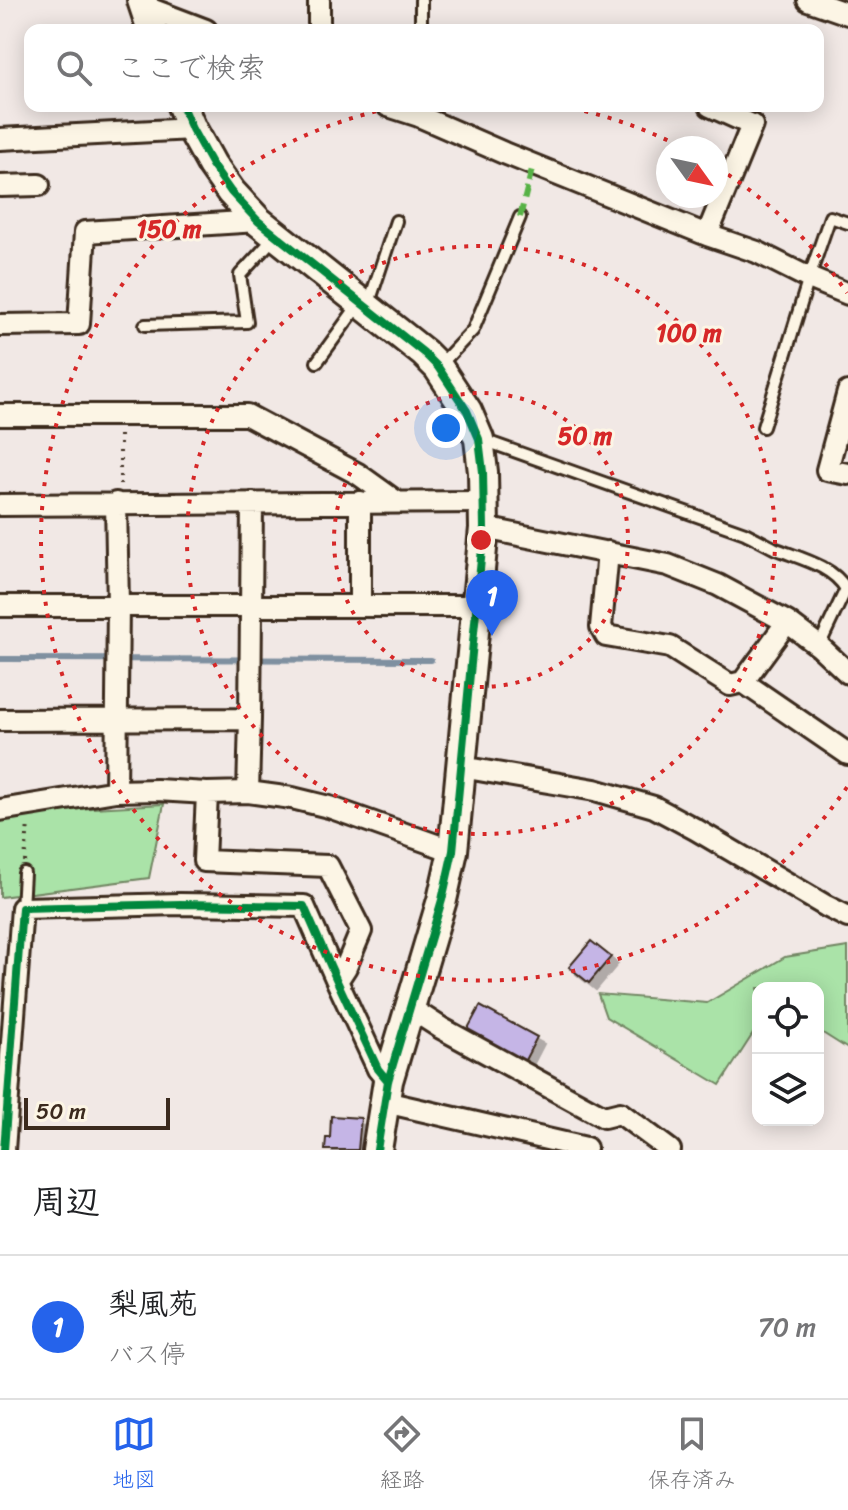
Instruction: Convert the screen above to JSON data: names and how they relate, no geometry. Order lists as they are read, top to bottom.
{
  "scale_bar": "50 m",
  "north": "bottom right",
  "page": {
    "search": "ここで検索",
    "pins": "1",
    "scale": "50 m",
    "heading": "周辺",
    "list": [
      {
        "mark": "1",
        "name": "梨風苑",
        "note": "バス停",
        "value": "70 m"
      }
    ],
    "nav": ["地図", "経路", "保存済み"]
  },
  "rings": ["150 m", "100 m", "50 m"]
}
